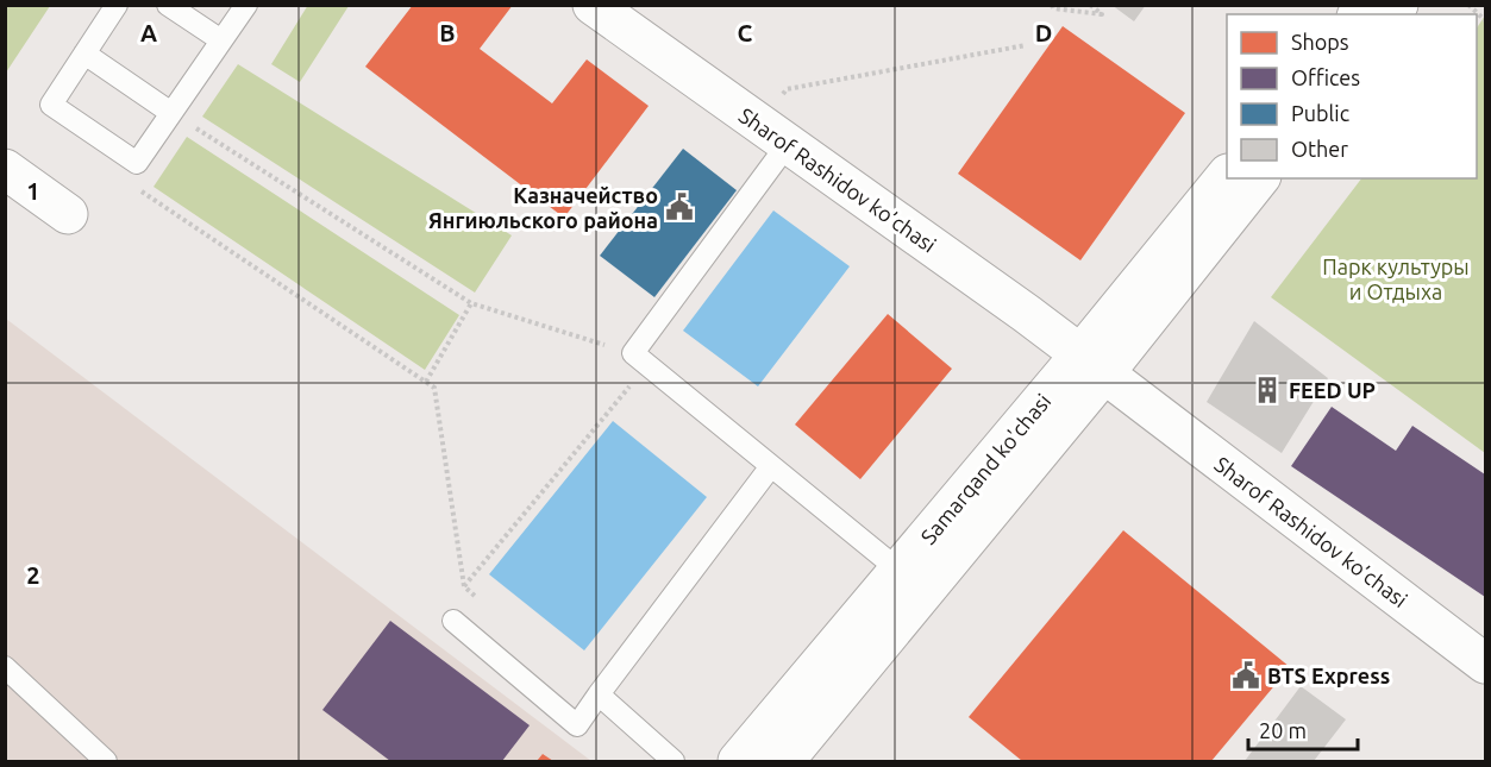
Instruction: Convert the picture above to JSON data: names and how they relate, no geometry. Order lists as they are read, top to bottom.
{
  "streets": {
    "main road": ["Sharof Rashidov ko’chasi", "Samarqand ko'chasi"]
  },
  "crossings": [
    ["Sharof Rashidov ko’chasi", "Samarqand ko'chasi"]
  ],
  "parks": ["Парк культуры и Отдыха"],
  "places": {
    "public building": ["Казначейство Янгиюльского района", "BTS Express"],
    "building": ["FEED UP"]
  },
  "legend": [
    "Shops",
    "Offices",
    "Public",
    "Other"
  ],
  "scale_bar": "20 m",
  "grid": {
    "columns": [
      "A",
      "B",
      "C",
      "D"
    ],
    "rows": ["1", "2"]
  }
}
